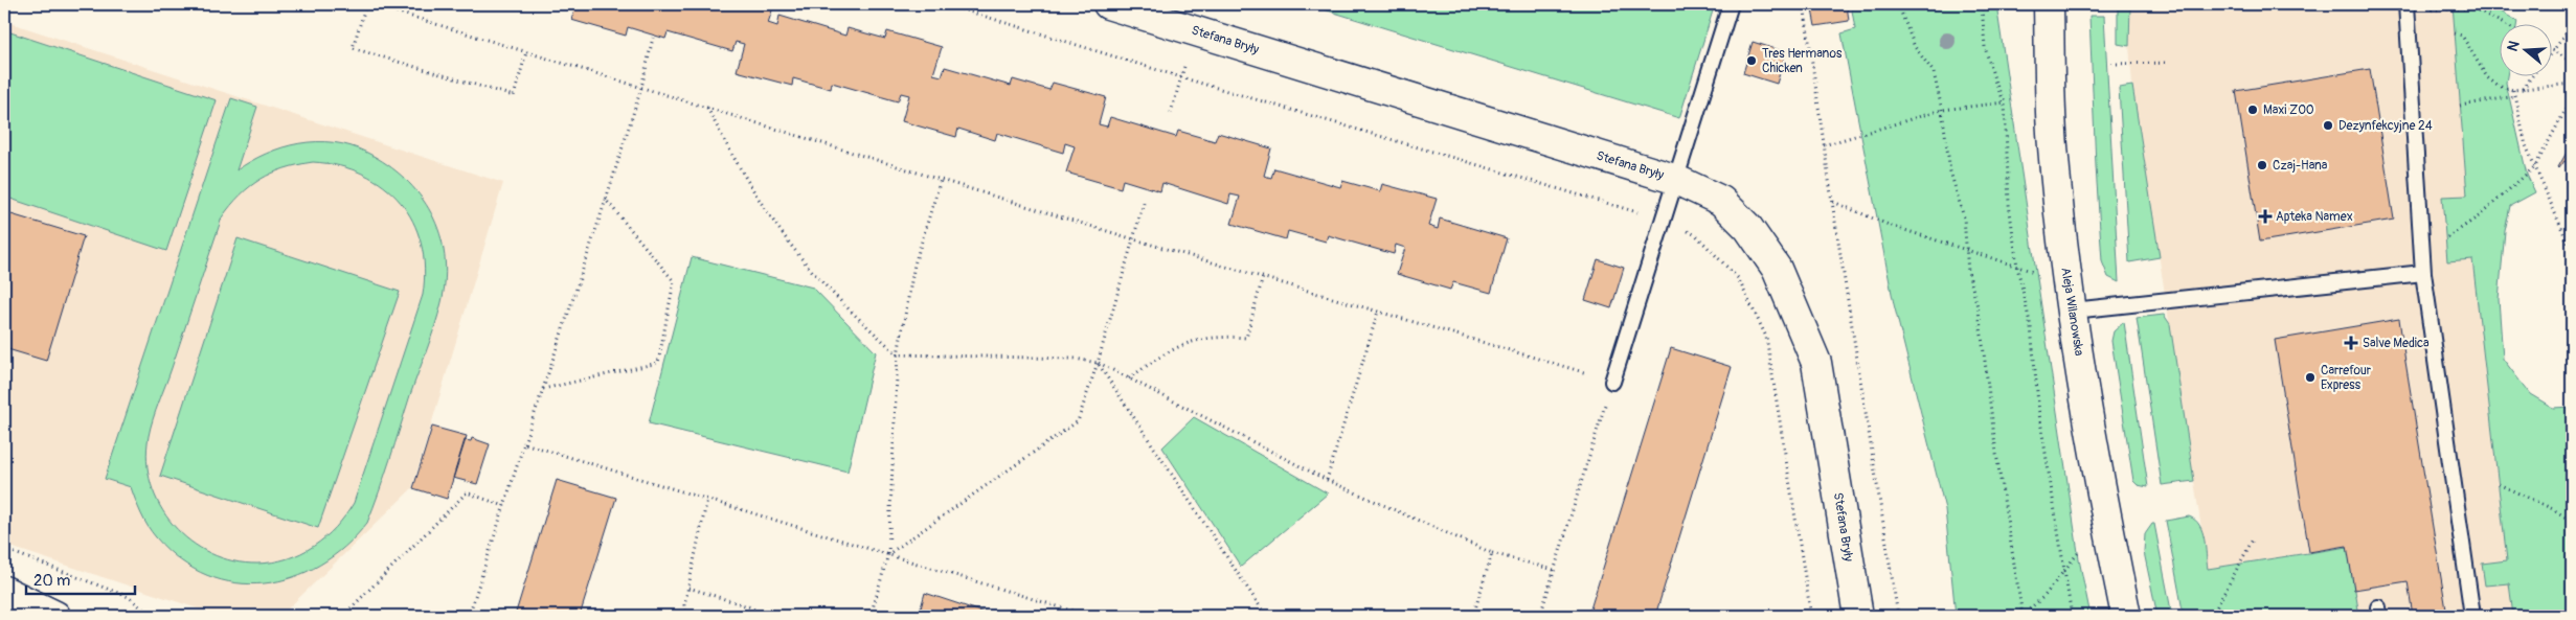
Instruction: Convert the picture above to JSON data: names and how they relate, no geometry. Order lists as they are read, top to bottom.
{
  "streets": {
    "street": ["Stefana Bryły", "Aleja Wilanowska"]
  },
  "places": {
    "other": [
      "Tres Hermanos Chicken",
      "Maxi ZOO",
      "Dezynfekcyjne 24",
      "Czaj-Hana",
      "Carrefour Express"
    ],
    "health": ["Apteka Namex", "Salve Medica"]
  },
  "scale_bar": "20 m",
  "north": "left"
}
